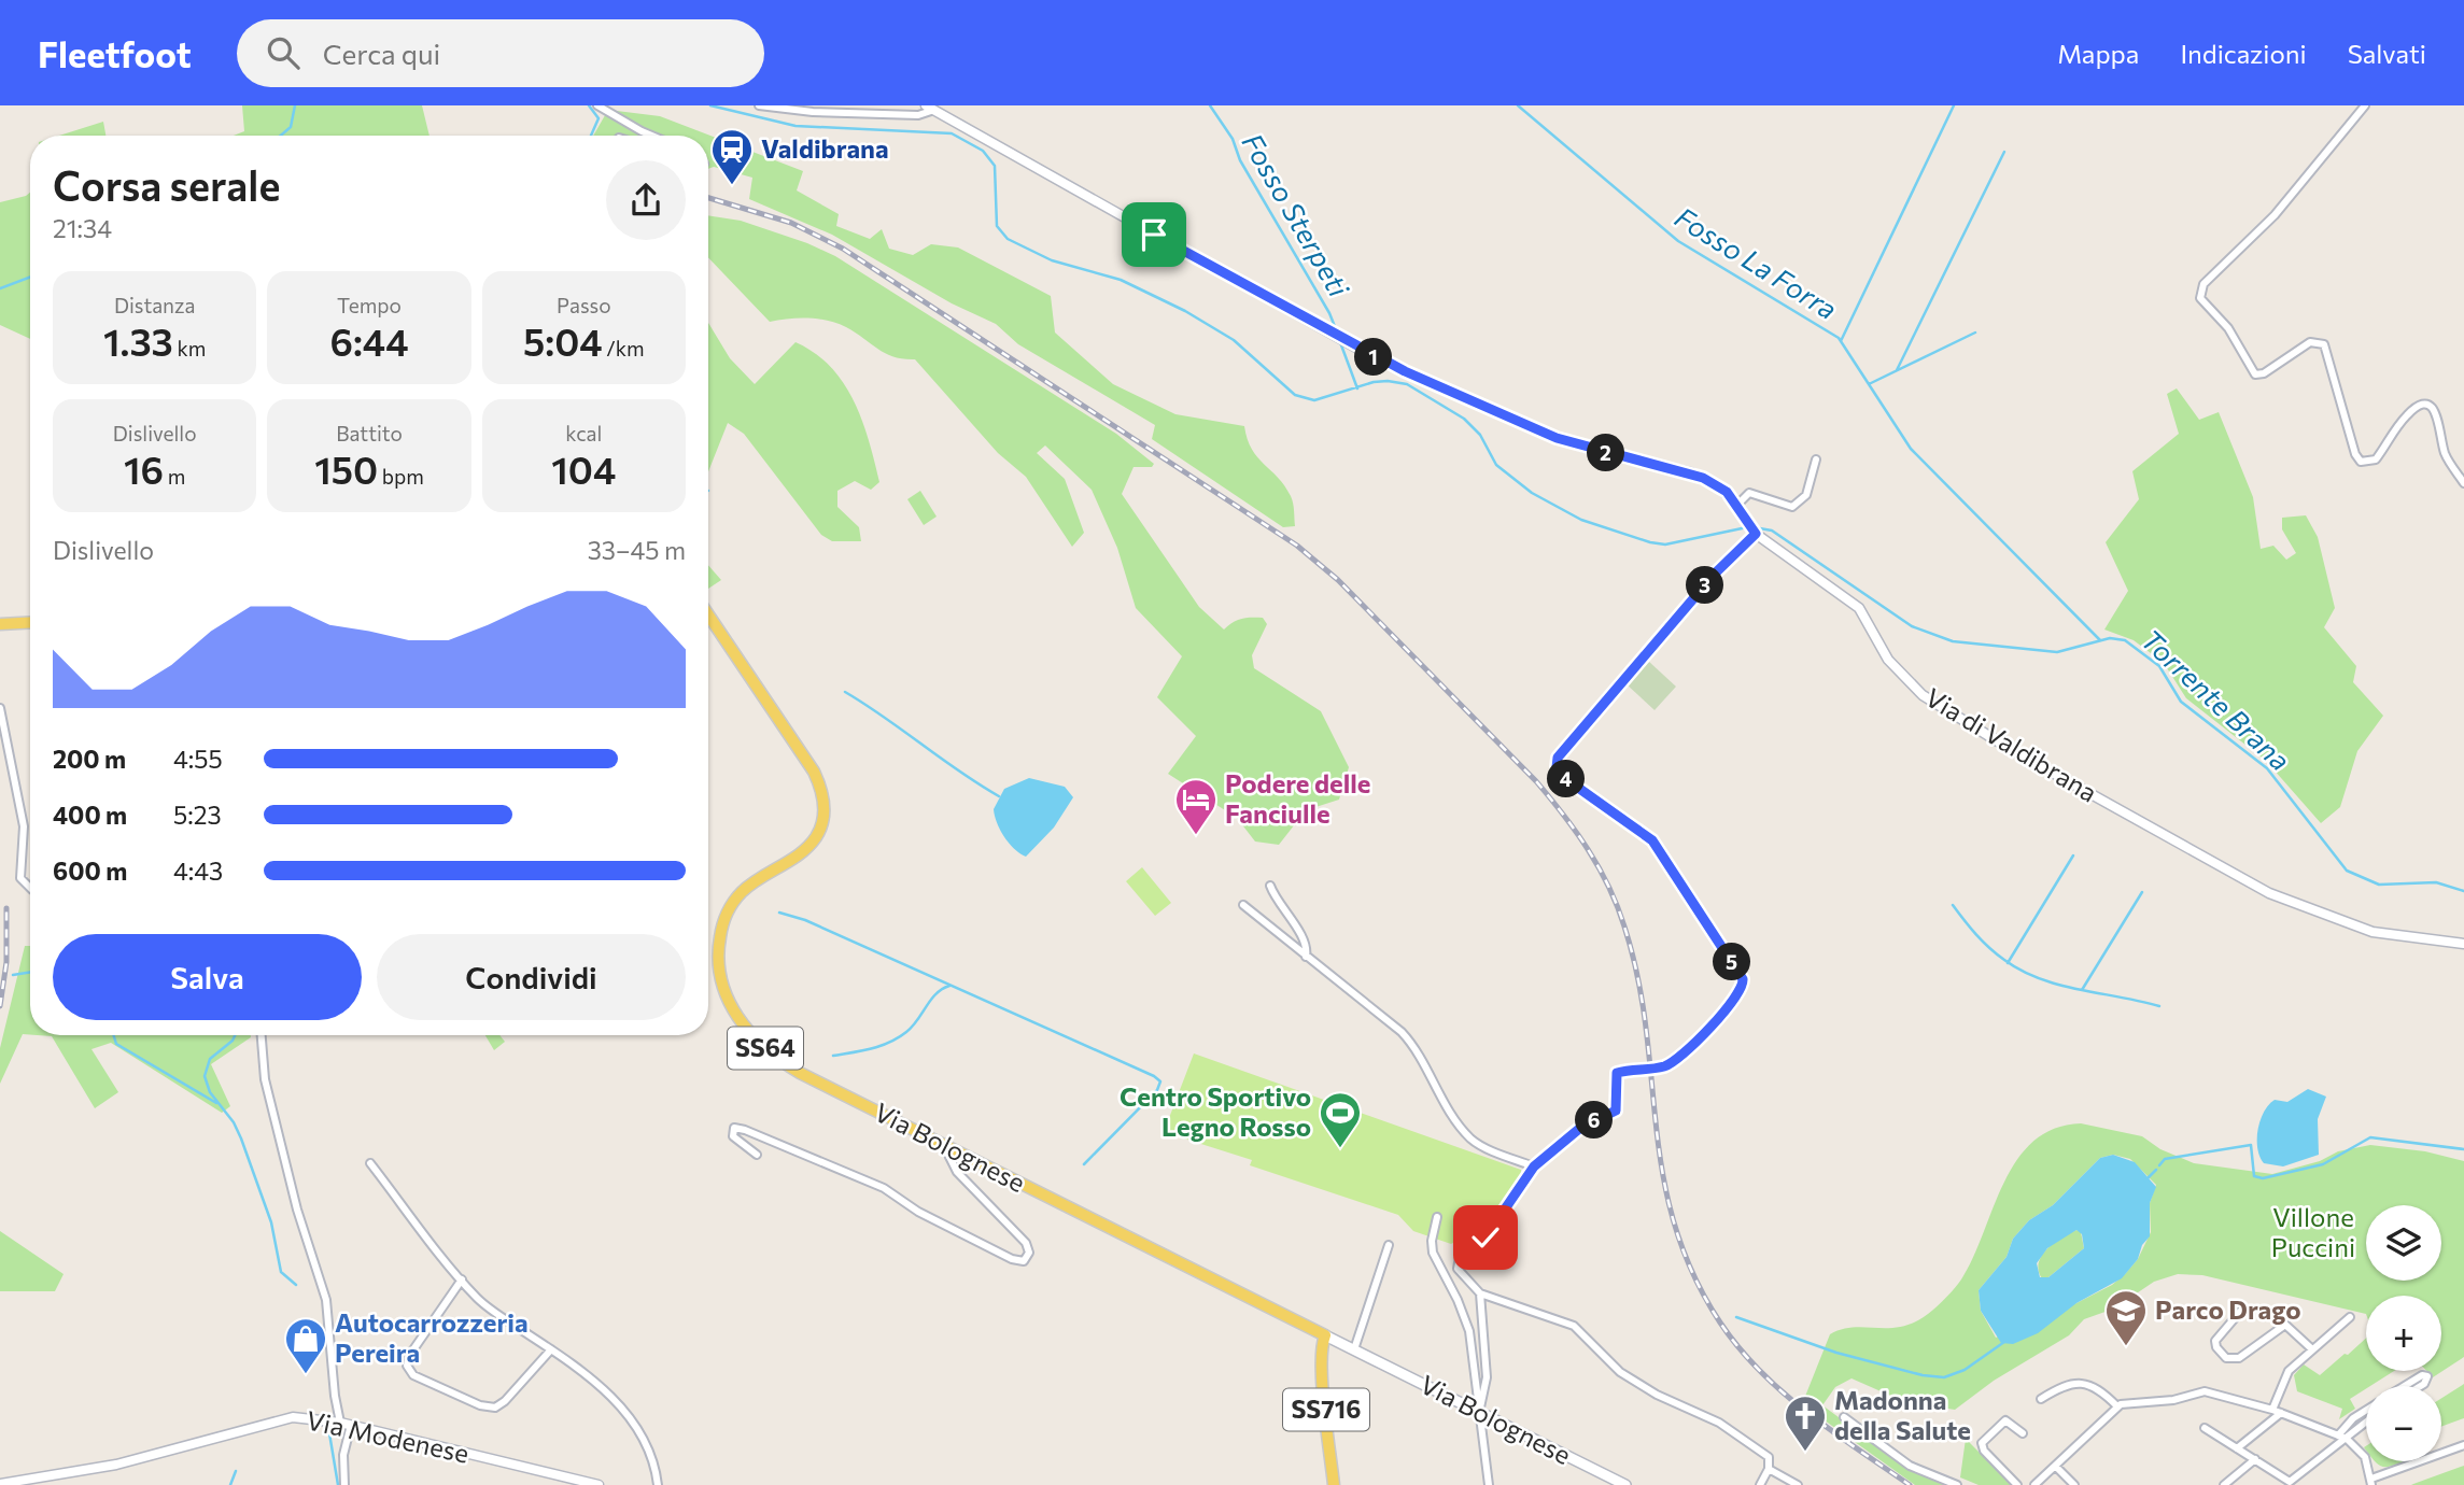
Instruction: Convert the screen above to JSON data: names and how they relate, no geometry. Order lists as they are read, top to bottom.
{
  "streets": {
    "main road": ["SS64", "Via Bolognese", "SS716"],
    "street": ["Via di Valdibrana", "Via Modenese"]
  },
  "crossings": [
    ["Via Bolognese", "SS716"]
  ],
  "water": ["Fosso Sterpeti", "Fosso La Forra", "Torrente Brana"],
  "parks": ["Villone Puccini"],
  "places": {
    "station": ["Valdibrana"],
    "hotel": ["Podere delle Fanciulle"],
    "sports": ["Centro Sportivo Legno Rosso"],
    "school or university": ["Parco Drago"],
    "shop": ["Autocarrozzeria Pereira"],
    "church": ["Madonna della Salute"]
  },
  "page": {
    "header": "Fleetfoot",
    "search": "Cerca qui",
    "nav": ["Mappa", "Indicazioni", "Salvati"],
    "heading": ["Corsa serale", "21:34"],
    "stats": [
      ["Distanza", "1.33 km"],
      ["Tempo", "6:44"],
      ["Passo", "5:04 /km"],
      ["Dislivello", "16 m"],
      ["Battito", "150 bpm"],
      ["kcal", "104"]
    ],
    "pins": [
      "1",
      "2",
      "3",
      "4",
      "5",
      "6"
    ],
    "chart": ["Dislivello", "33–45 m"],
    "list": [
      {
        "name": "200 m",
        "note": "4:55"
      },
      {
        "name": "400 m",
        "note": "5:23"
      },
      {
        "name": "600 m",
        "note": "4:43"
      }
    ],
    "buttons": ["Salva", "Condividi"],
    "map_buttons": ["+", "−"]
  }
}
